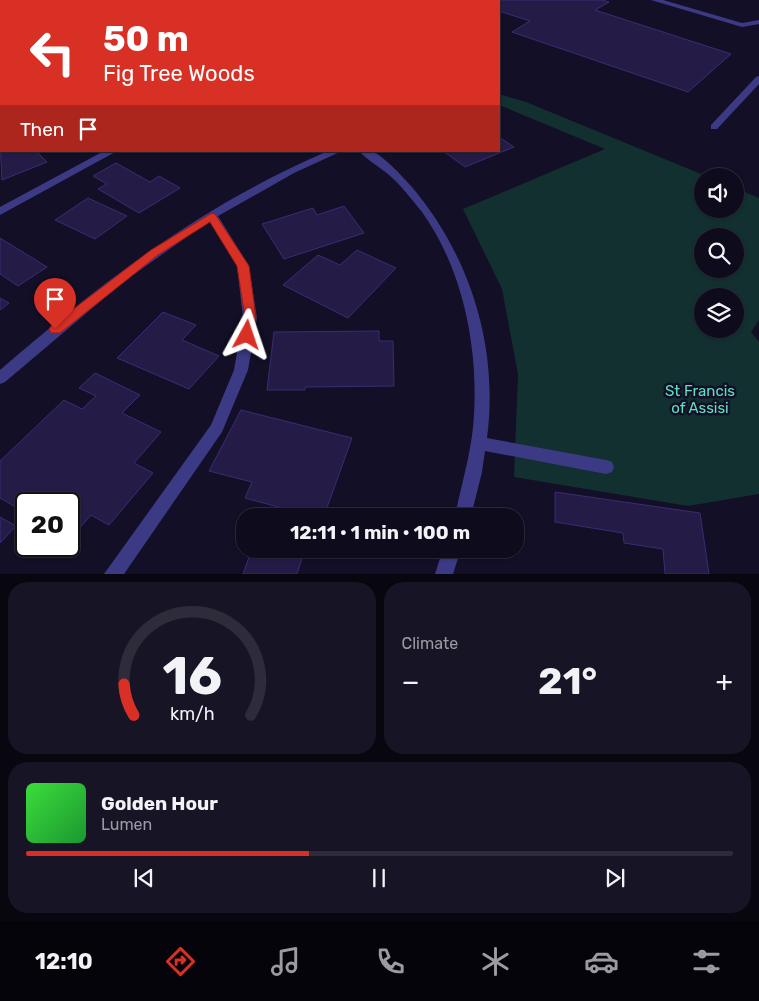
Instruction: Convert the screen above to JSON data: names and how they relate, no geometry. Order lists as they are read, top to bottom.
{
  "parks": ["St Francis of Assisi"],
  "page": {
    "turn": ["50 m", "Fig Tree Woods"],
    "then": "Then",
    "limit": "20",
    "trip": "12:11 · 1 min · 100 m",
    "tile": "Climate",
    "heat": ["−", "21°", "+"],
    "song": ["Golden Hour", "Lumen"],
    "tabs": "12:10",
    "gauge": ["16", "km/h"]
  }
}
